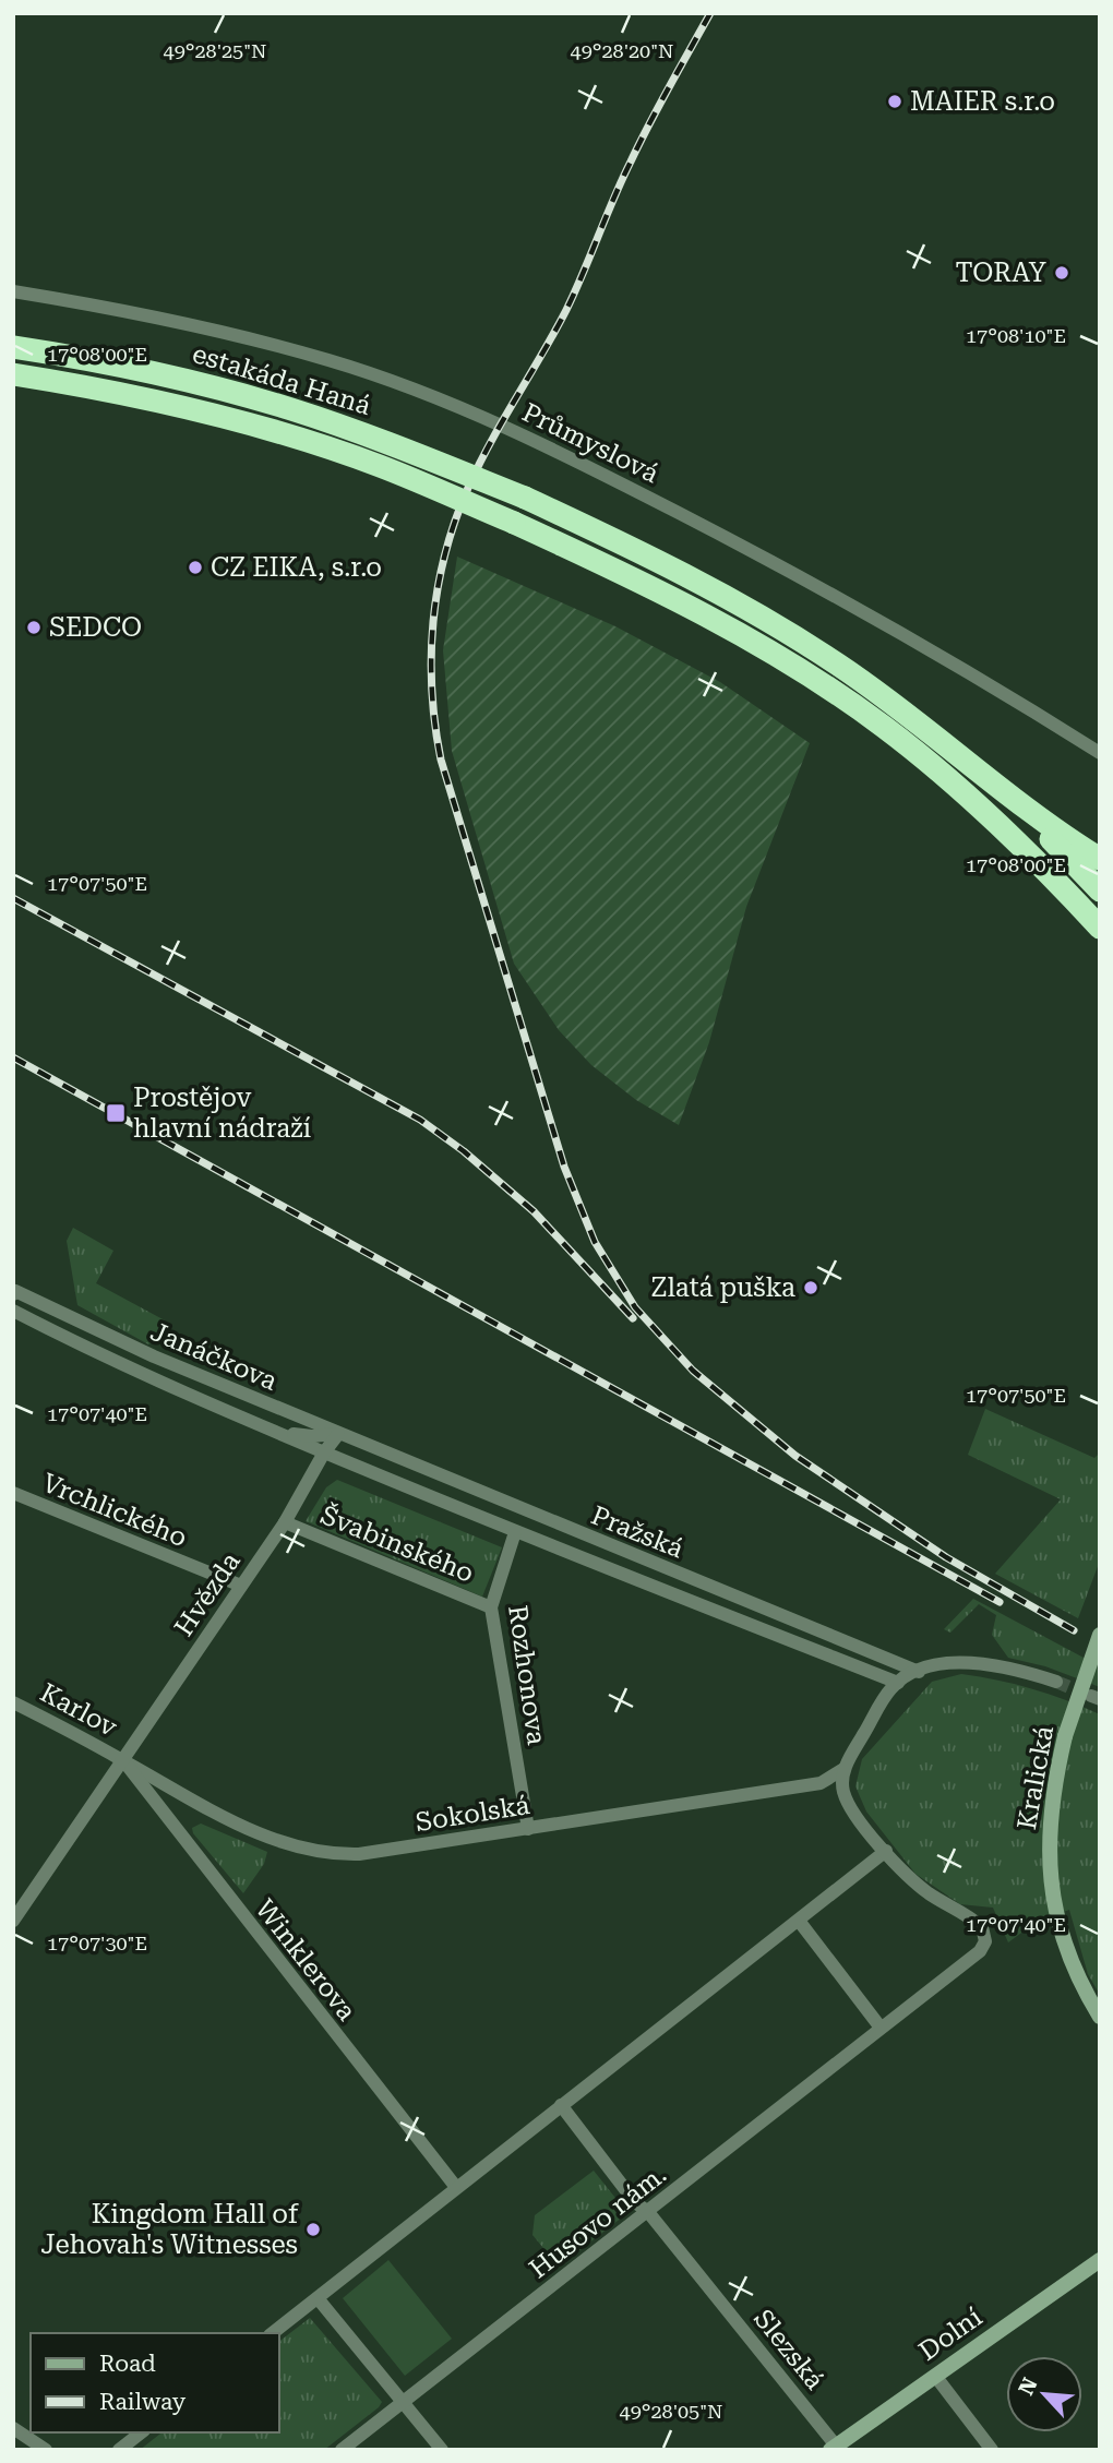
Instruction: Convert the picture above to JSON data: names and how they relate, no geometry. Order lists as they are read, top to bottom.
{
  "streets": {
    "highway": ["estakáda Haná"],
    "main road": ["Kralická", "Dolní"],
    "street": [
      "Průmyslová",
      "Janáčkova",
      "Vrchlického",
      "Pražská",
      "Švabinského",
      "Hvězda",
      "Rozhonova",
      "Karlov",
      "Sokolská",
      "Winklerova",
      "Husovo nám.",
      "Slezská"
    ]
  },
  "crossings": [
    ["Janáčkova", "Pražská"],
    ["Janáčkova", "Hvězda"],
    ["Janáčkova", "Rozhonova"],
    ["Vrchlického", "Hvězda"],
    ["Pražská", "Hvězda"],
    ["Pražská", "Rozhonova"],
    ["Švabinského", "Hvězda"],
    ["Švabinského", "Rozhonova"],
    ["Hvězda", "Karlov"],
    ["Hvězda", "Sokolská"],
    ["Hvězda", "Winklerova"],
    ["Rozhonova", "Sokolská"],
    ["Karlov", "Sokolská"],
    ["Karlov", "Winklerova"],
    ["Sokolská", "Winklerova"],
    ["Husovo nám.", "Slezská"],
    ["Dolní", "Slezská"]
  ],
  "places": {
    "other": [
      "MAIER s.r.o",
      "TORAY",
      "CZ EIKA, s.r.o",
      "SEDCO",
      "Zlatá puška",
      "Kingdom Hall of Jehovah's Witnesses"
    ],
    "transit": ["Prostějov hlavní nádraží"]
  },
  "legend": ["Road", "Railway"],
  "north": "top left",
  "coordinates": [
    "49°28'25\"N",
    "49°28'20\"N",
    "17°08'10\"E",
    "17°08'00\"E",
    "17°07'50\"E",
    "17°07'40\"E",
    "17°07'30\"E",
    "49°28'05\"N"
  ]
}
